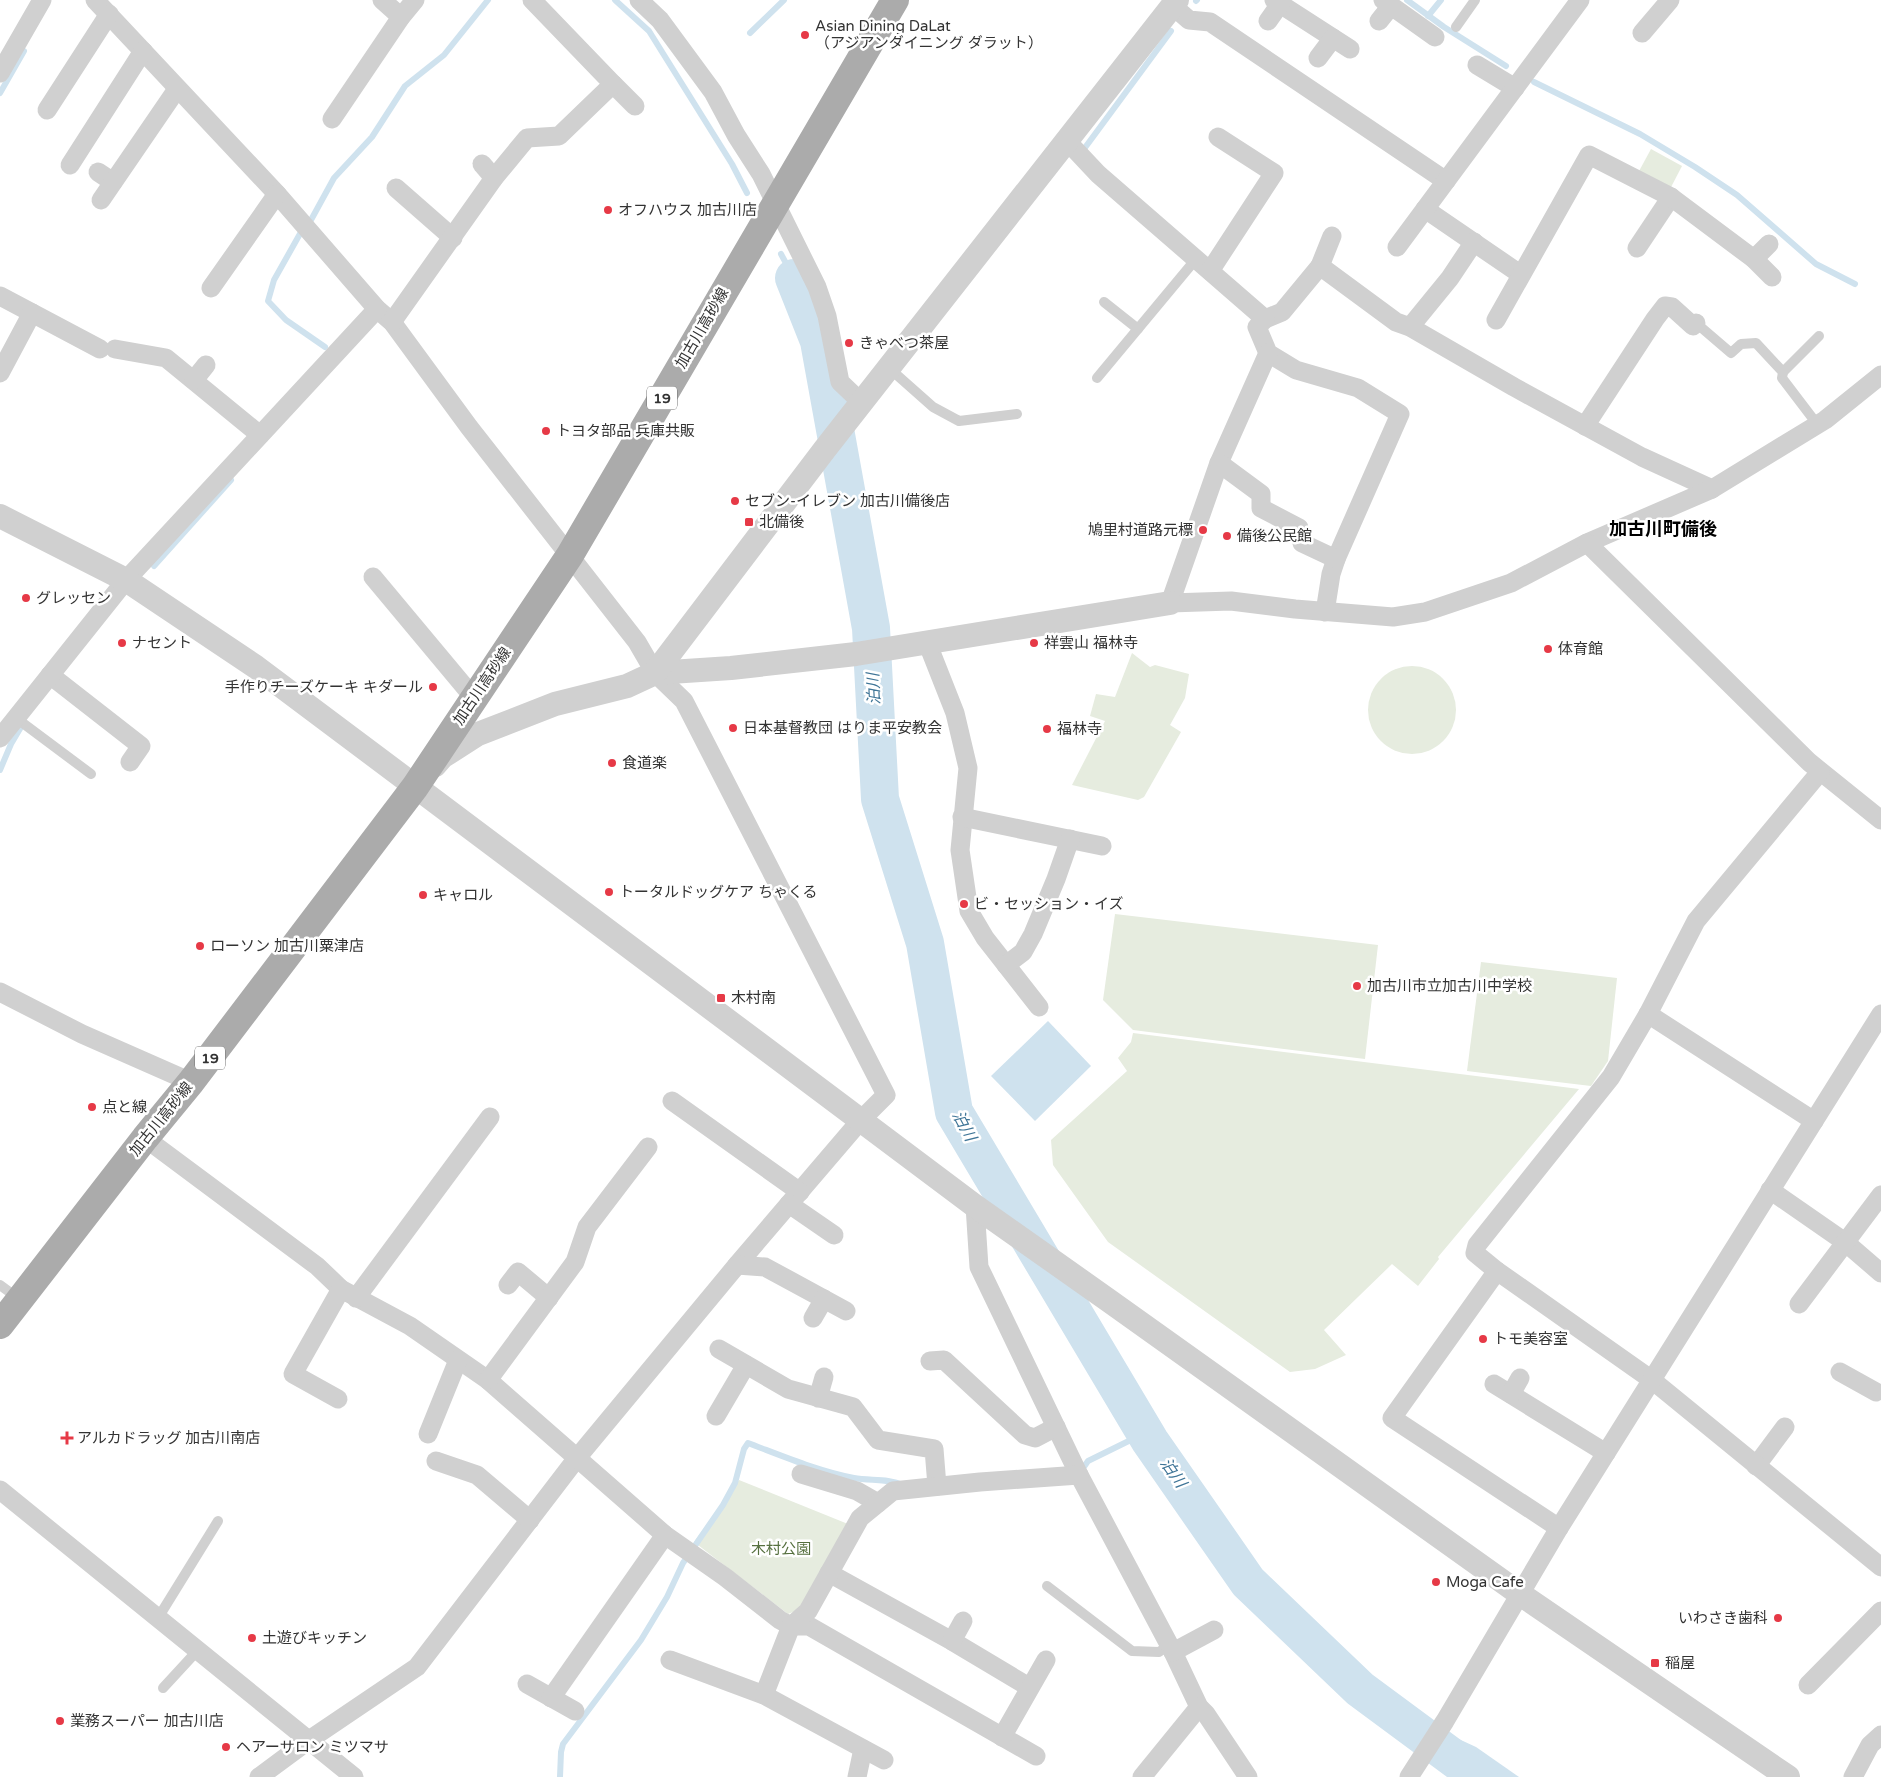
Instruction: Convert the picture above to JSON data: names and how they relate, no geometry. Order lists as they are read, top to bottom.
{
  "streets": {
    "main road": ["加古川高砂線", "19"]
  },
  "districts": ["加古川町備後"],
  "water": ["泊川"],
  "parks": ["木村公園"],
  "places": {
    "other": [
      "Asian Dining DaLat （アジアンダイニング ダラット）",
      "オフハウス 加古川店",
      "きゃべつ茶屋",
      "トヨタ部品 兵庫共販",
      "セブン-イレブン 加古川備後店",
      "鳩里村道路元標",
      "備後公民館",
      "グレッセン",
      "ナセント",
      "祥雲山 福林寺",
      "体育館",
      "手作りチーズケーキ キダール",
      "日本基督教団 はりま平安教会",
      "福林寺",
      "食道楽",
      "トータルドッグケア ちゃくる",
      "キャロル",
      "ビ・セッション・イズ",
      "ローソン 加古川粟津店",
      "加古川市立加古川中学校",
      "点と線",
      "トモ美容室",
      "Moga Cafe",
      "いわさき歯科",
      "土遊びキッチン",
      "業務スーパー 加古川店",
      "ヘアーサロン ミツマサ"
    ],
    "transit": ["北備後", "木村南", "稲屋"],
    "health": ["アルカドラッグ 加古川南店"]
  }
}
